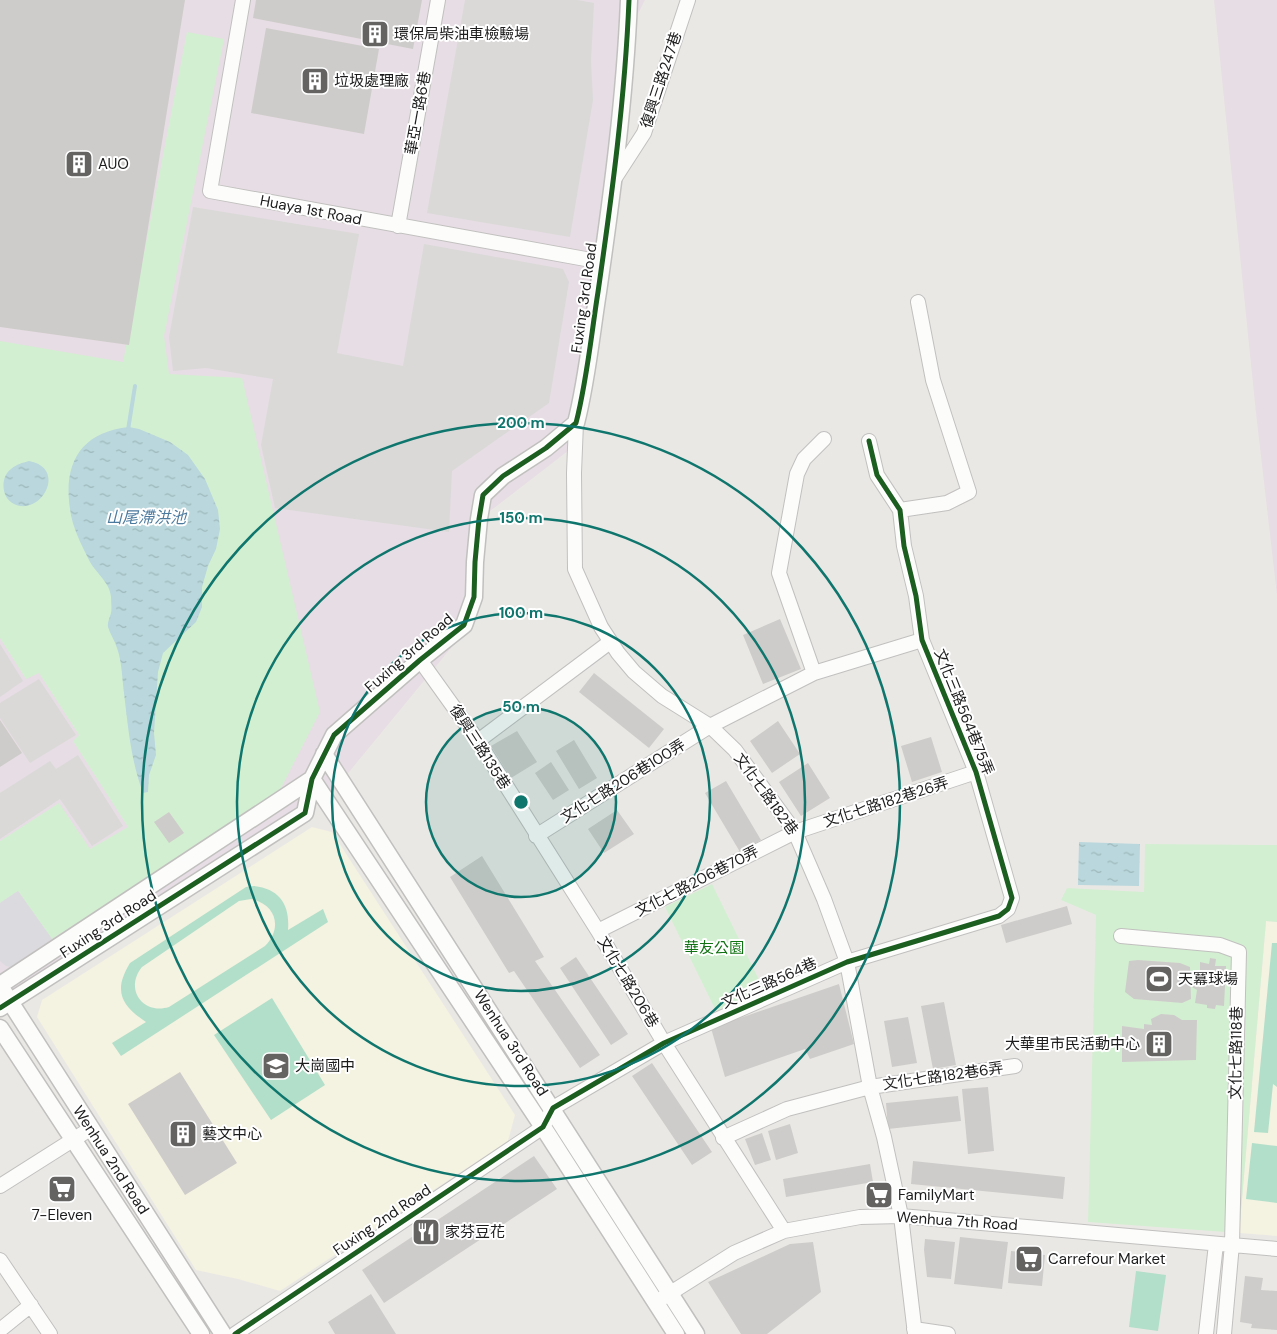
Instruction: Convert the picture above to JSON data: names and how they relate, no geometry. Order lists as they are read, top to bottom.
{
  "streets": {
    "street": [
      "復興三路247巷",
      "華亞一路6巷",
      "Huaya 1st Road",
      "Fuxing 3rd Road",
      "文化三路564巷75弄",
      "復興三路135巷",
      "文化七路206巷100弄",
      "文化七路182巷",
      "文化七路182巷26弄",
      "文化七路206巷70弄",
      "文化七路206巷",
      "文化三路564巷",
      "Wenhua 3rd Road",
      "文化七路118巷",
      "文化七路182巷6弄",
      "Wenhua 2nd Road",
      "Fuxing 2nd Road",
      "Wenhua 7th Road"
    ]
  },
  "crossings": [
    ["復興三路247巷", "Fuxing 3rd Road"],
    ["華亞一路6巷", "Huaya 1st Road"],
    ["Huaya 1st Road", "Fuxing 3rd Road"],
    ["Fuxing 3rd Road", "復興三路135巷"],
    ["Fuxing 3rd Road", "文化七路182巷"],
    ["Fuxing 3rd Road", "Wenhua 3rd Road"],
    ["Fuxing 3rd Road", "Wenhua 2nd Road"],
    ["文化三路564巷75弄", "文化七路206巷100弄"],
    ["文化三路564巷75弄", "文化七路182巷26弄"],
    ["文化三路564巷75弄", "文化三路564巷"],
    ["復興三路135巷", "文化七路206巷100弄"],
    ["復興三路135巷", "文化七路206巷"],
    ["文化七路206巷100弄", "文化七路182巷"],
    ["文化七路206巷100弄", "文化七路206巷"],
    ["文化七路182巷", "文化七路182巷26弄"],
    ["文化七路182巷", "文化七路206巷70弄"],
    ["文化七路182巷", "文化三路564巷"],
    ["文化七路182巷", "文化七路182巷6弄"],
    ["文化七路182巷", "Wenhua 7th Road"],
    ["文化七路182巷26弄", "文化七路206巷70弄"],
    ["文化七路206巷70弄", "文化七路206巷"],
    ["文化七路206巷", "文化三路564巷"],
    ["文化七路206巷", "文化七路182巷6弄"],
    ["文化七路206巷", "Wenhua 7th Road"],
    ["文化三路564巷", "Wenhua 3rd Road"],
    ["Wenhua 3rd Road", "Fuxing 2nd Road"],
    ["Wenhua 3rd Road", "Wenhua 7th Road"],
    ["文化七路118巷", "Wenhua 7th Road"]
  ],
  "water": ["山尾滯洪池"],
  "parks": ["華友公園"],
  "places": {
    "building": [
      "環保局柴油車檢驗場",
      "垃圾處理廠",
      "AUO",
      "大華里市民活動中心",
      "藝文中心"
    ],
    "sports": ["天冪球場"],
    "school or university": ["大崗國中"],
    "supermarket": ["7-Eleven", "FamilyMart", "Carrefour Market"],
    "restaurant": ["家芬豆花"]
  },
  "rings": [
    "200 m",
    "150 m",
    "100 m",
    "50 m"
  ]
}
